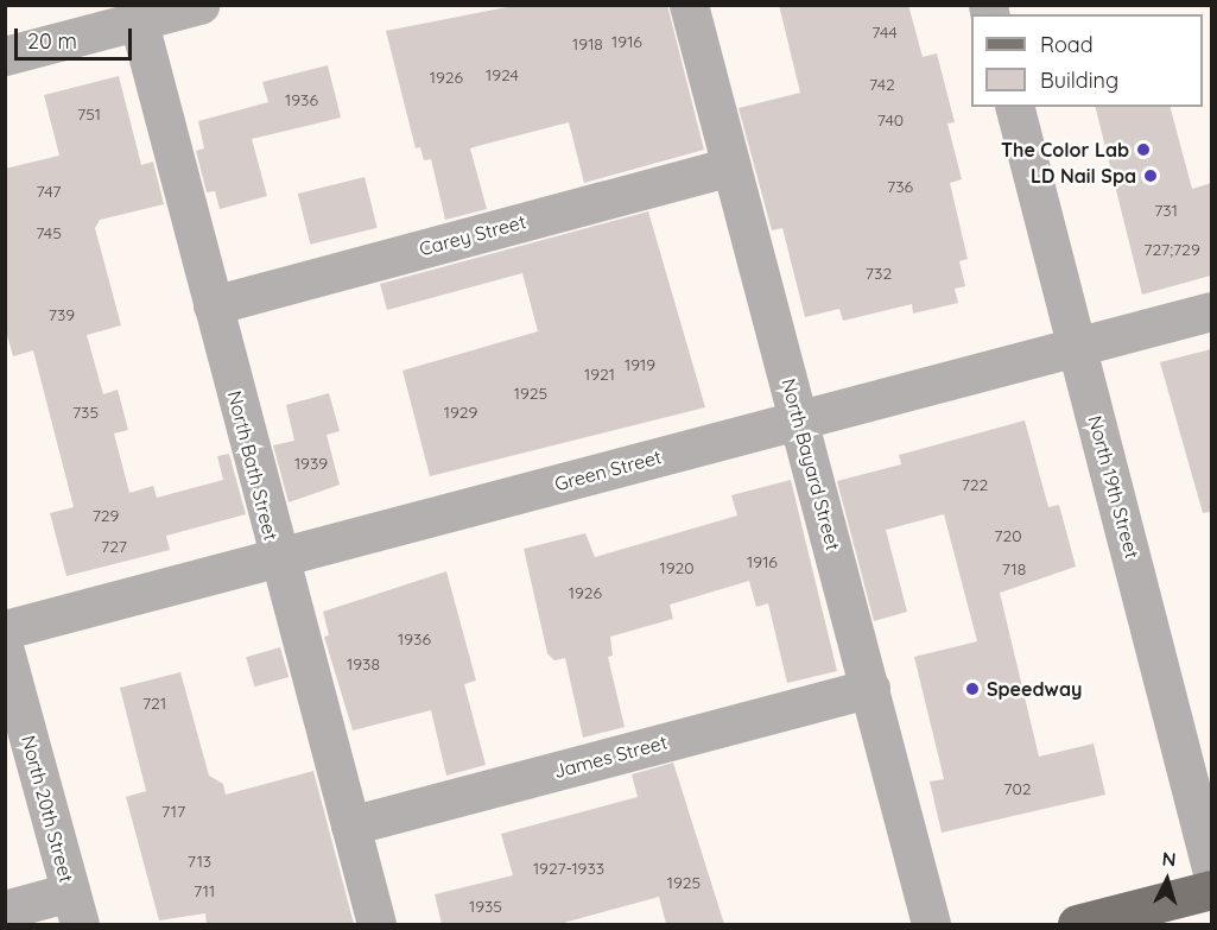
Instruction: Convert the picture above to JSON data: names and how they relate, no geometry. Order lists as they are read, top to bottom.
{
  "streets": {
    "street": [
      "Carey Street",
      "North Bayard Street",
      "North Bath Street",
      "Green Street",
      "North 19th Street",
      "James Street",
      "North 20th Street"
    ]
  },
  "crossings": [
    ["Carey Street", "North Bayard Street"],
    ["Carey Street", "North Bath Street"],
    ["North Bayard Street", "Green Street"],
    ["North Bayard Street", "James Street"],
    ["North Bath Street", "Green Street"],
    ["North Bath Street", "James Street"],
    ["Green Street", "North 19th Street"]
  ],
  "places": ["The Color Lab", "LD Nail Spa", "Speedway"],
  "house_numbers": [
    "744",
    "1916",
    "1918",
    "1924",
    "1926",
    "742",
    "1936",
    "751",
    "740",
    "736",
    "747",
    "731",
    "745",
    "727;729",
    "732",
    "739",
    "1919",
    "1921",
    "1925",
    "735",
    "1929",
    "1939",
    "722",
    "729",
    "720",
    "727",
    "1916",
    "1920",
    "718",
    "1926",
    "1936",
    "1938",
    "721",
    "702",
    "717",
    "713",
    "1927-1933",
    "1925",
    "711",
    "1935"
  ],
  "legend": ["Road", "Building"],
  "scale_bar": "20 m",
  "north": "top"
}
